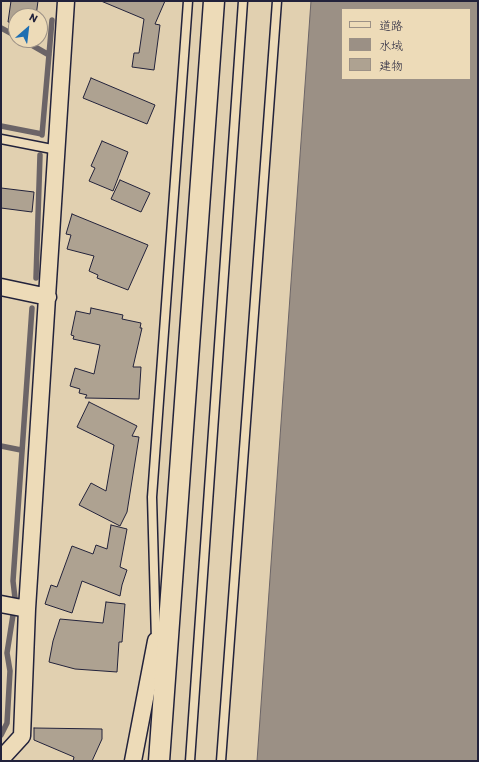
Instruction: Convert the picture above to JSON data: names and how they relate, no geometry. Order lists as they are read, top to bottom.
{
  "legend": ["道路", "水域", "建物"],
  "north": "top right"
}
